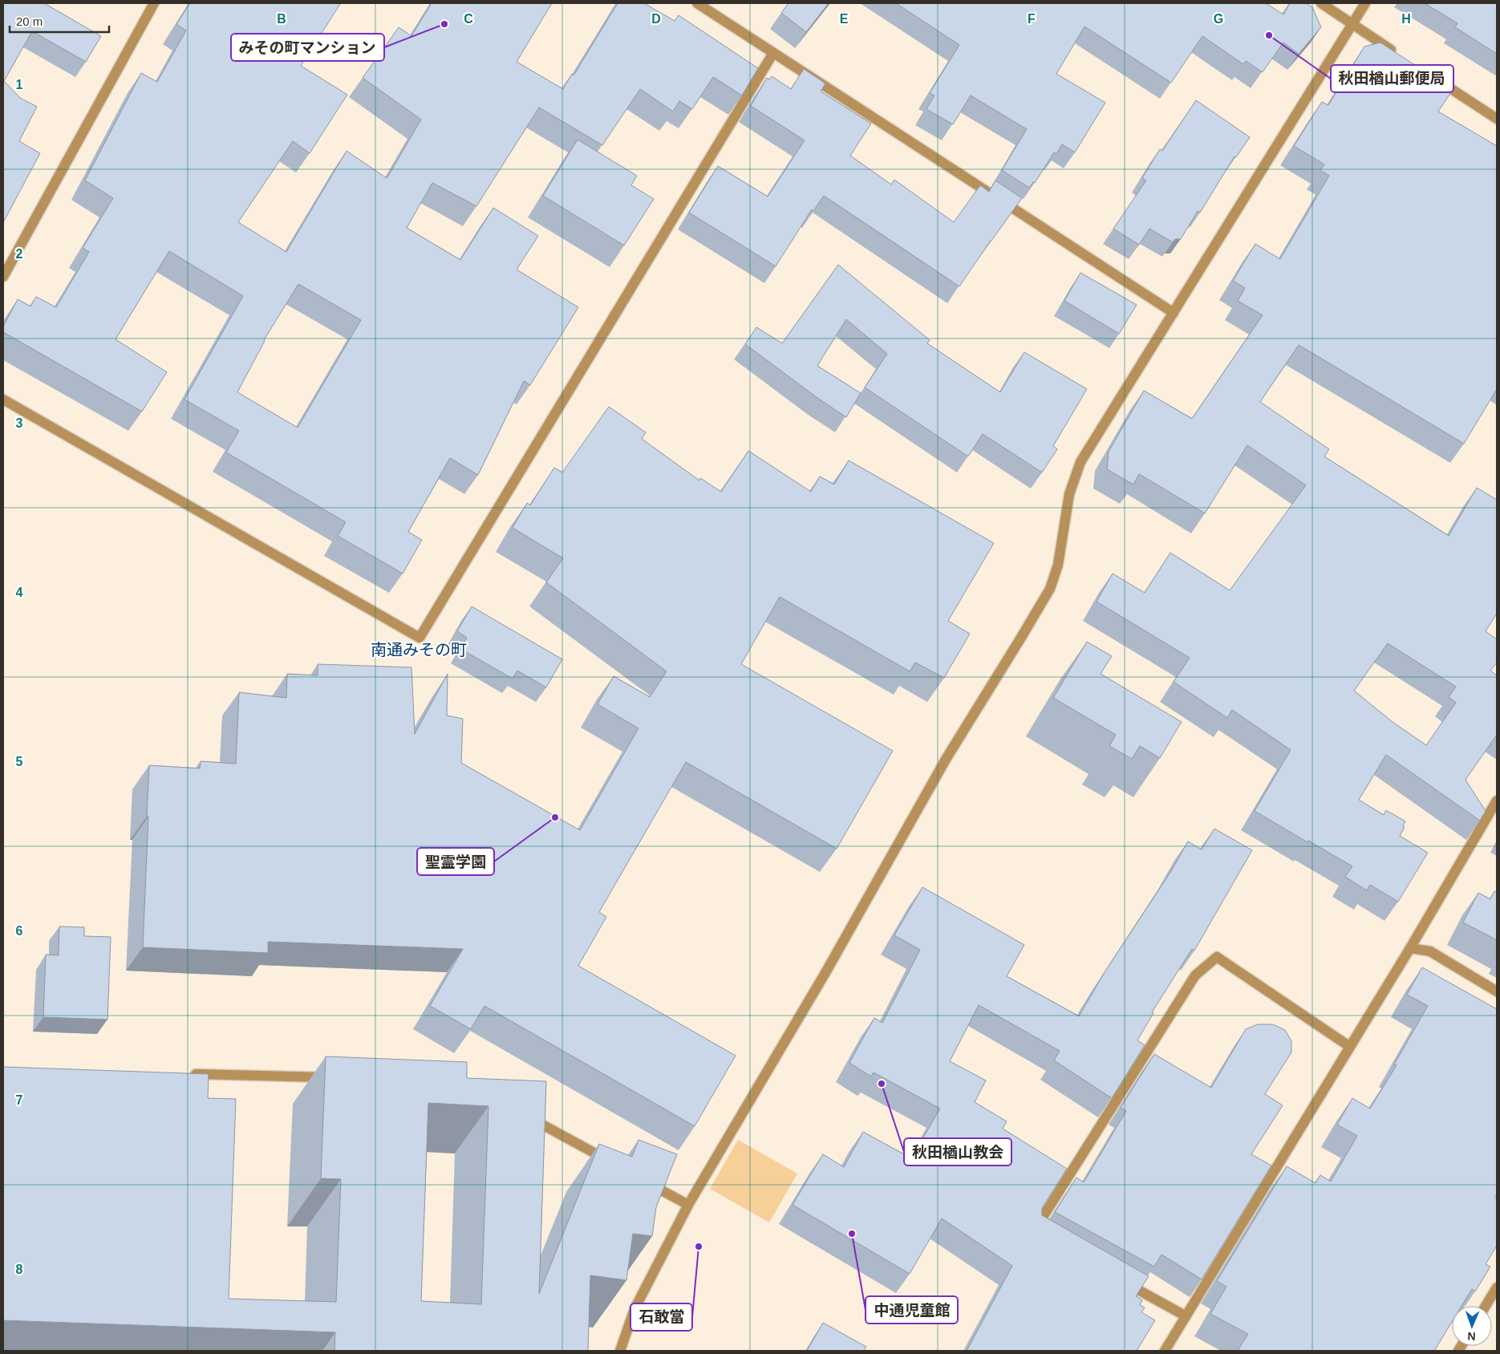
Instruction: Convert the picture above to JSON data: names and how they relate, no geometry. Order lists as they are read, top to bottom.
{
  "districts": ["南通みその町"],
  "places": [
    "みその町マンション",
    "秋田楢山郵便局",
    "聖霊学園",
    "秋田楢山教会",
    "中通児童館",
    "石敢當"
  ],
  "scale_bar": "20 m",
  "north": "bottom",
  "grid": {
    "columns": [
      "B",
      "C",
      "D",
      "E",
      "F",
      "G",
      "H"
    ],
    "rows": [
      "1",
      "2",
      "3",
      "4",
      "5",
      "6",
      "7",
      "8"
    ]
  }
}
